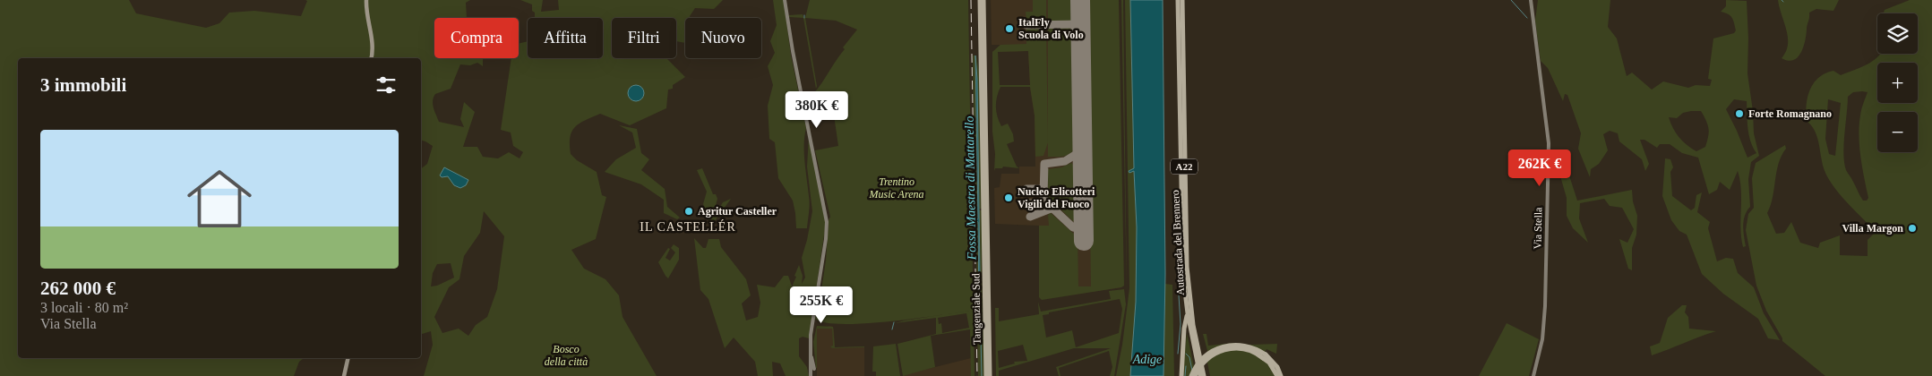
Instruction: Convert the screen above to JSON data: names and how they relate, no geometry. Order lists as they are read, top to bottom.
{
  "streets": {
    "highway": ["A22", "Autostrada del Brennero", "Tangenziale Sud"],
    "main road": ["Via Stella"]
  },
  "districts": ["IL CASTELLÉR"],
  "water": ["Fossa Maestra di Mattarello", "Adige"],
  "parks": ["Trentino Music Arena", "Bosco della città"],
  "places": [
    "ItalFly Scuola di Volo",
    "Forte Romagnano",
    "Nucleo Elicotteri Vigili del Fuoco",
    "Agritur Casteller",
    "Villa Margon"
  ],
  "page": {
    "map_buttons": ["+", "−"],
    "chip": [
      "Compra",
      "Affitta",
      "Filtri",
      "Nuovo"
    ],
    "heading": "3 immobili",
    "price": ["380K €", "262K €", "255K €"],
    "list": [
      {
        "name": "262 000 €",
        "note": "3 locali · 80 m² · Via Stella"
      }
    ]
  }
}
